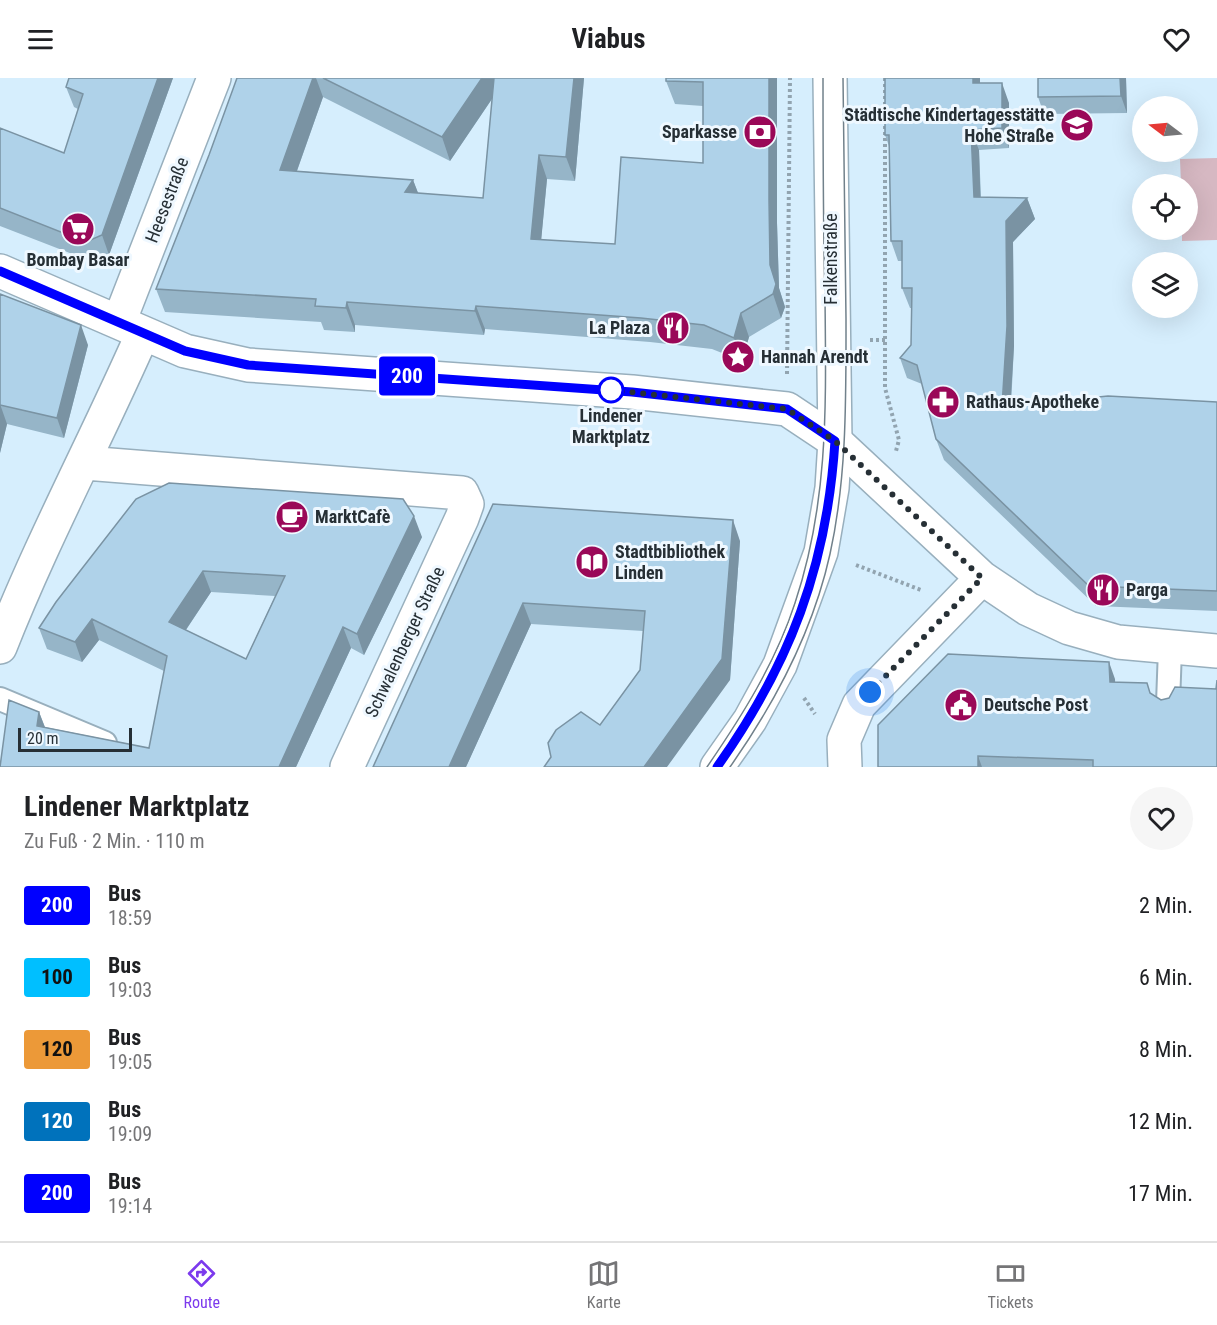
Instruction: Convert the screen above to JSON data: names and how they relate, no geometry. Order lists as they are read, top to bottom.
{
  "streets": {
    "street": ["Heesestraße", "Falkenstraße", "Schwalenberger Straße"]
  },
  "places": {
    "school or university": ["Städtische Kindertagesstätte Hohe Straße"],
    "bank": ["Sparkasse"],
    "supermarket": ["Bombay Basar"],
    "restaurant": ["La Plaza", "Parga"],
    "place": ["Hannah Arendt"],
    "other": ["Lindener Marktplatz"],
    "pharmacy": ["Rathaus-Apotheke"],
    "cafe": ["MarktCafè"],
    "library": ["Stadtbibliothek Linden"],
    "public building": ["Deutsche Post"]
  },
  "lines": ["bus line 200"],
  "scale_bar": "20 m",
  "north": "left",
  "page": {
    "header": "Viabus",
    "on_map": "200",
    "scale": "20 m",
    "heading": ["Lindener Marktplatz", "Zu Fuß · 2 Min. · 110 m"],
    "list": [
      {
        "mark": "200",
        "name": "Bus",
        "note": "18:59",
        "value": "2 Min."
      },
      {
        "mark": "100",
        "name": "Bus",
        "note": "19:03",
        "value": "6 Min."
      },
      {
        "mark": "120",
        "name": "Bus",
        "note": "19:05",
        "value": "8 Min."
      },
      {
        "mark": "120",
        "name": "Bus",
        "note": "19:09",
        "value": "12 Min."
      },
      {
        "mark": "200",
        "name": "Bus",
        "note": "19:14",
        "value": "17 Min."
      }
    ],
    "tabs": ["Route", "Karte", "Tickets"]
  }
}
